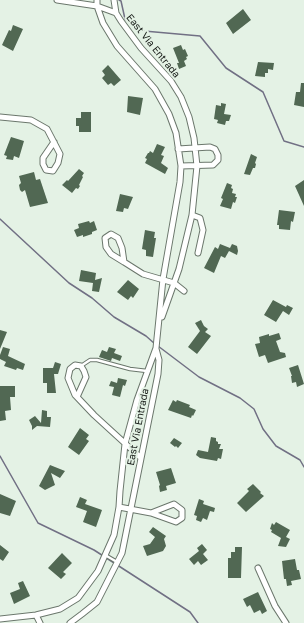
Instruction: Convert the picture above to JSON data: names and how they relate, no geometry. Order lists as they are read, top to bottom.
{
  "streets": {
    "street": ["East Via Entrada"]
  }
}
